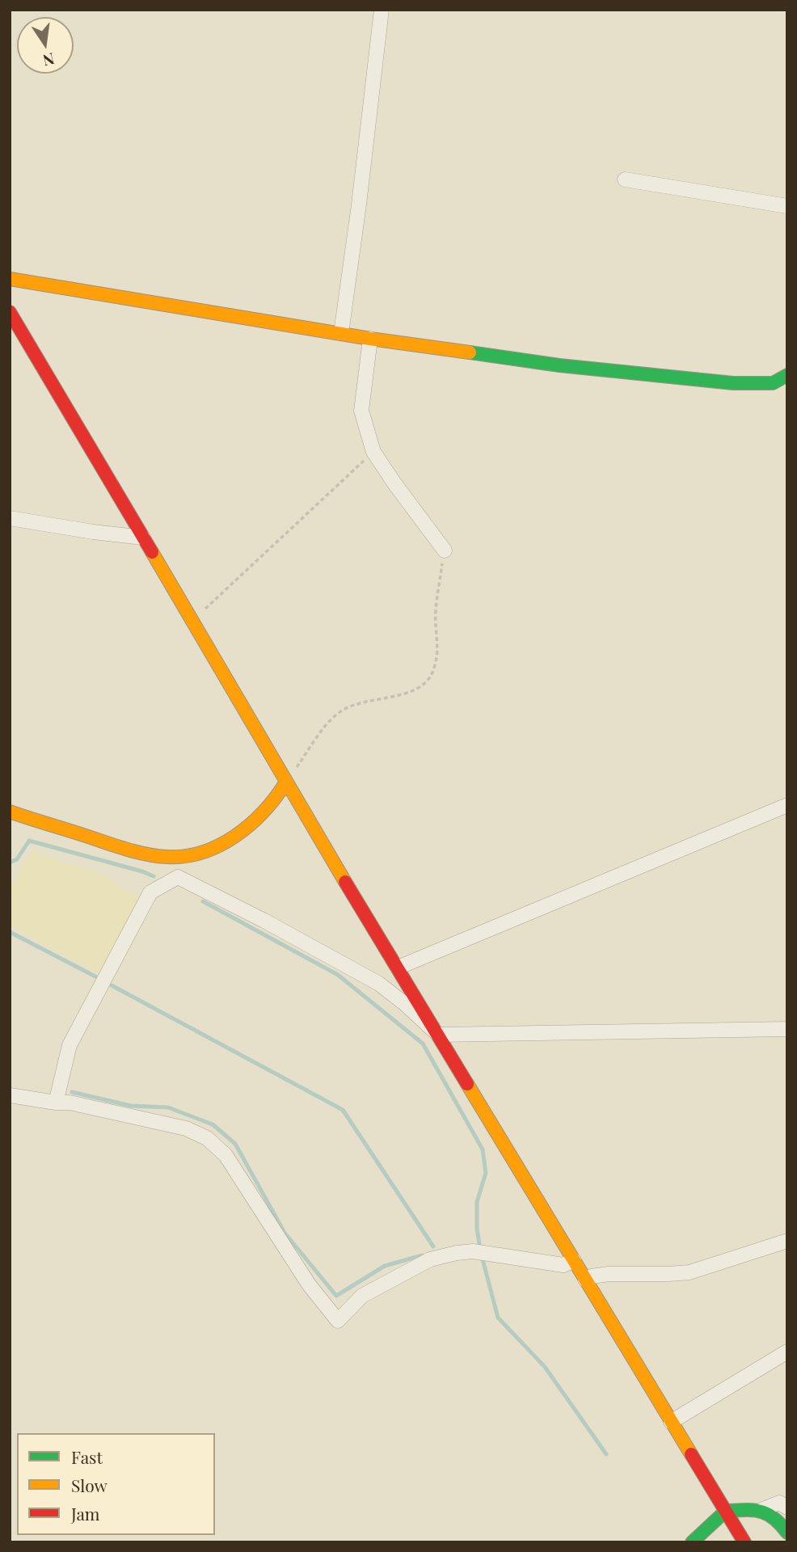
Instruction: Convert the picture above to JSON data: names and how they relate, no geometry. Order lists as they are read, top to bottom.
{
  "legend": ["Fast", "Slow", "Jam"],
  "north": "bottom"
}
